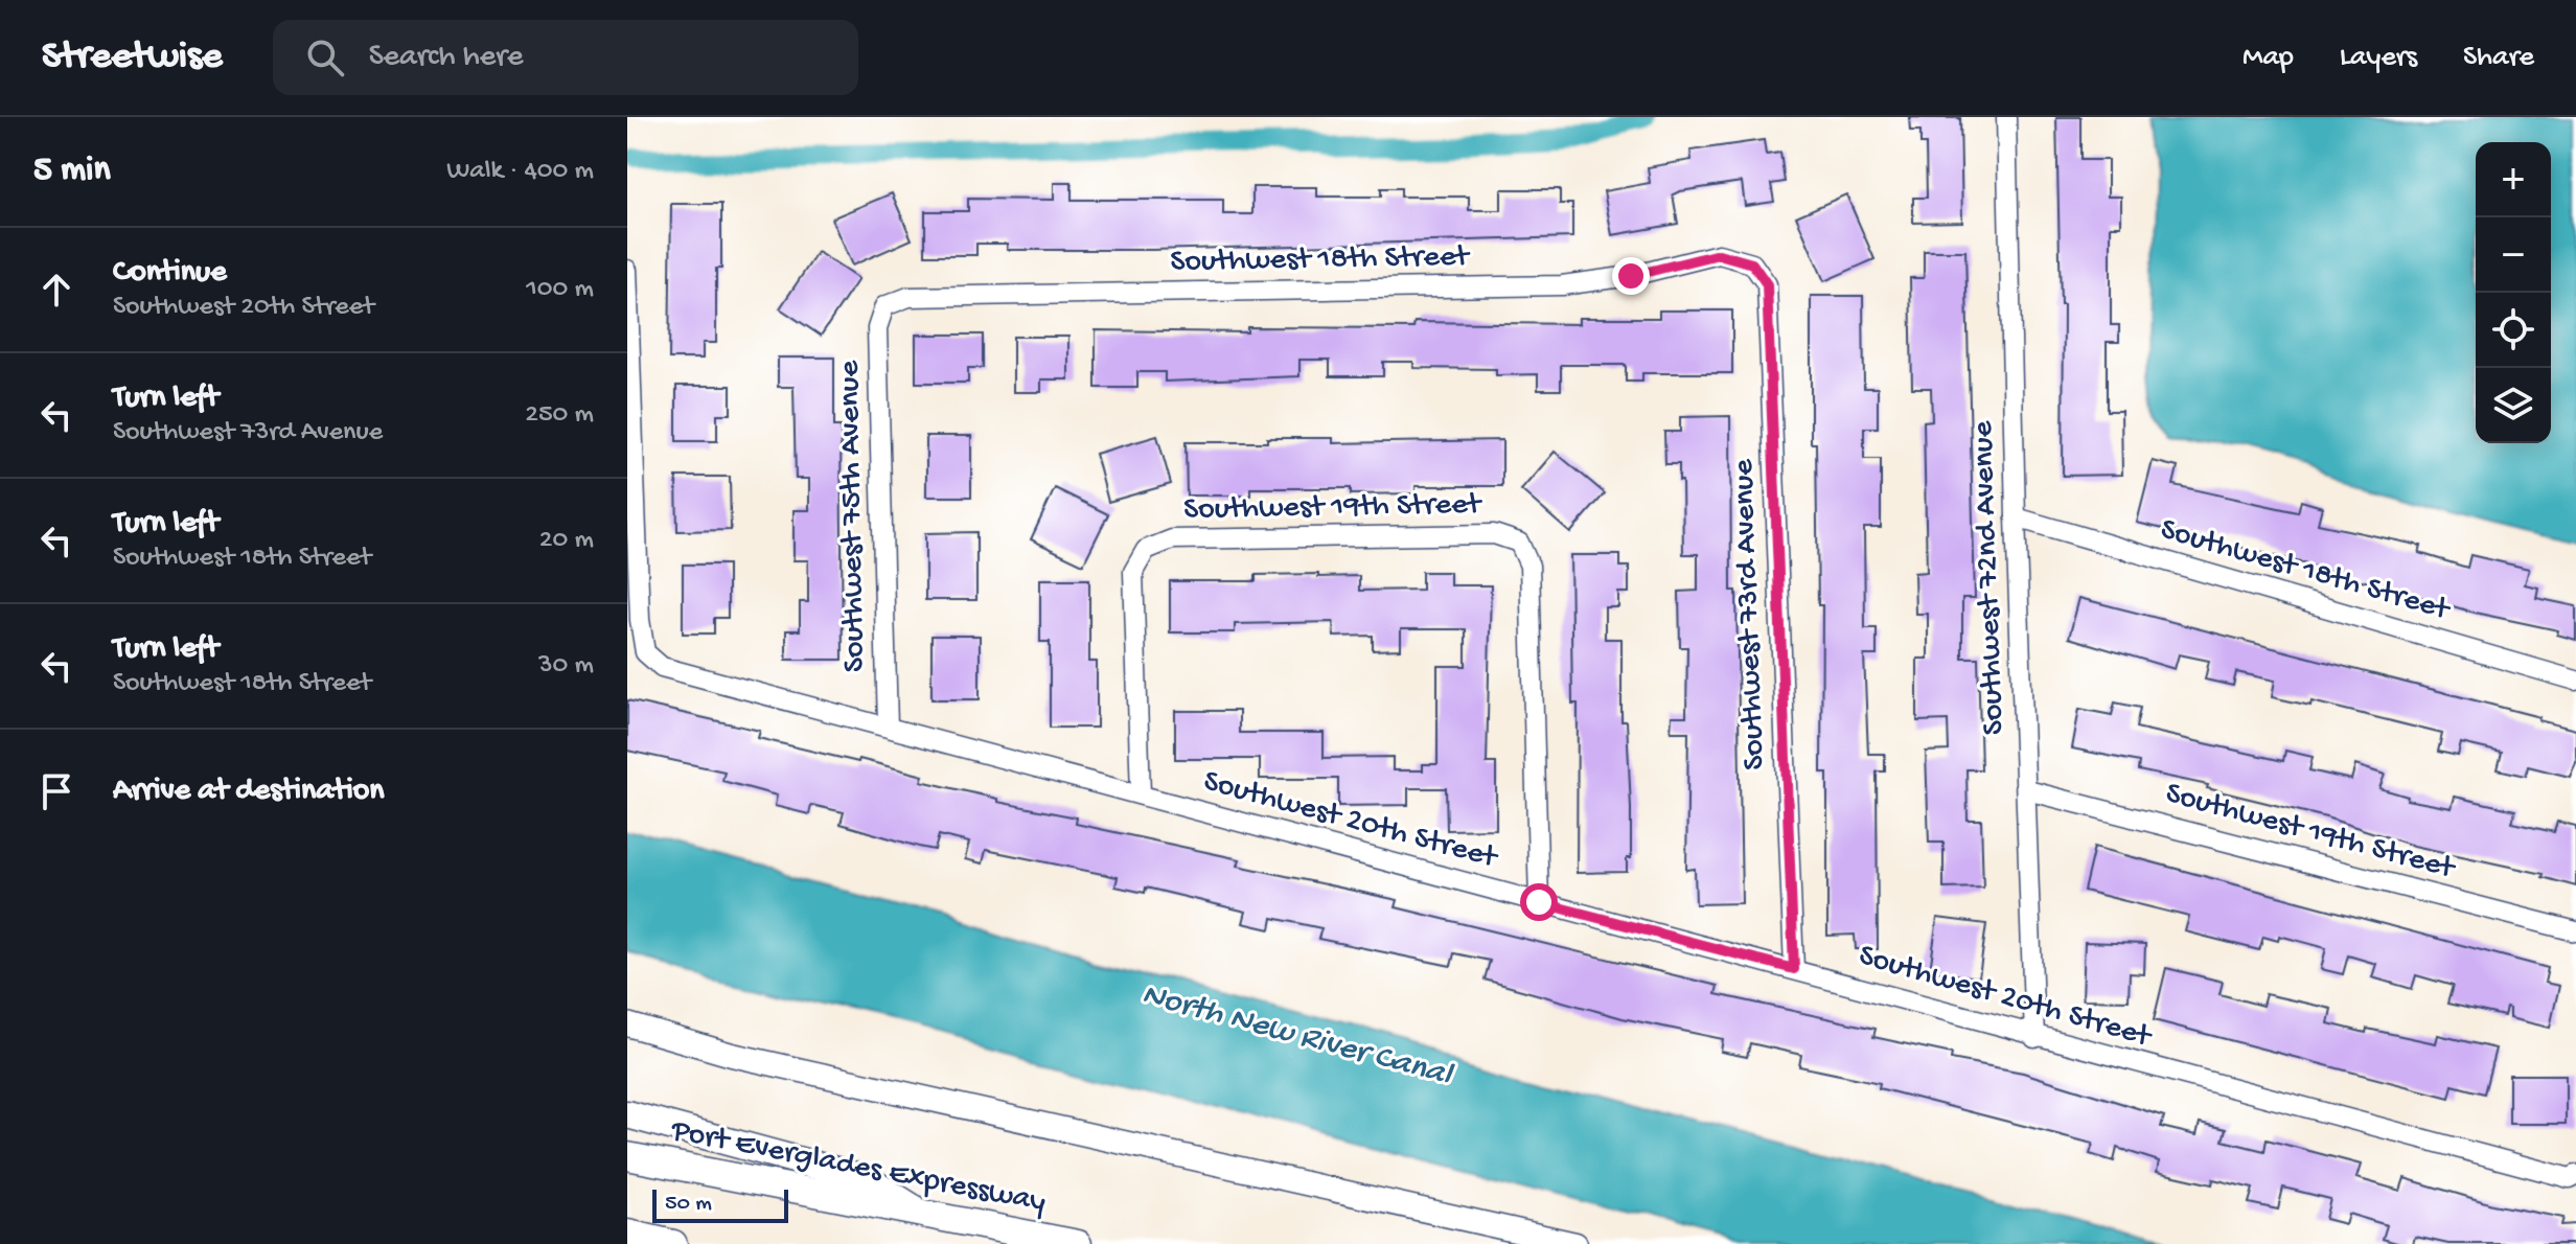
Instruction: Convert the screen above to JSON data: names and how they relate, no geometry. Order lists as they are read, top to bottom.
{
  "streets": {
    "highway": ["Port Everglades Expressway"],
    "street": [
      "Southwest 18th Street",
      "Southwest 19th Street",
      "Southwest 75th Avenue",
      "Southwest 72nd Avenue",
      "Southwest 73rd Avenue",
      "Southwest 20th Street"
    ]
  },
  "crossings": [
    ["Southwest 18th Street", "Southwest 75th Avenue"],
    ["Southwest 18th Street", "Southwest 72nd Avenue"],
    ["Southwest 18th Street", "Southwest 73rd Avenue"],
    ["Southwest 19th Street", "Southwest 72nd Avenue"],
    ["Southwest 19th Street", "Southwest 20th Street"],
    ["Southwest 75th Avenue", "Southwest 20th Street"],
    ["Southwest 72nd Avenue", "Southwest 20th Street"],
    ["Southwest 73rd Avenue", "Southwest 20th Street"]
  ],
  "water": ["North New River Canal"],
  "scale_bar": "50 m",
  "page": {
    "header": "Streetwise",
    "search": "Search here",
    "nav": ["Map", "Layers", "Share"],
    "heading": ["5 min", "Walk · 400 m"],
    "map_buttons": ["+", "−"],
    "list": [
      ["Continue", "Southwest 20th Street", "100 m"],
      ["Turn left", "Southwest 73rd Avenue", "250 m"],
      ["Turn left", "Southwest 18th Street", "20 m"],
      ["Turn left", "Southwest 18th Street", "30 m"],
      "Arrive at destination"
    ],
    "scale": "50 m"
  }
}
